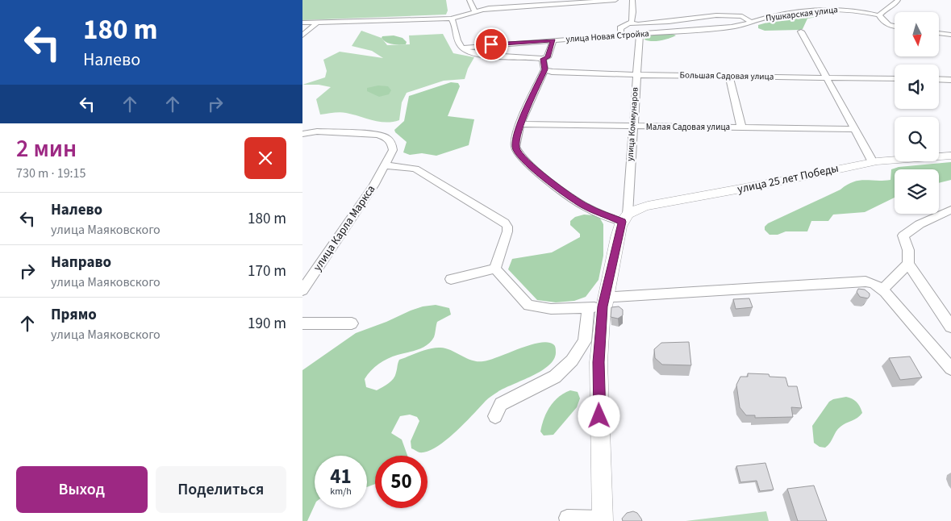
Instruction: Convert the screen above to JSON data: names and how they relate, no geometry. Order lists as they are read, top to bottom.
{
  "streets": {
    "main road": ["улица 25 лет Победы"],
    "street": [
      "Пушкарская улица",
      "улица Новая Стройка",
      "Большая Садовая улица",
      "улица Коммунаров",
      "Малая Садовая улица",
      "улица Карла Маркса"
    ]
  },
  "crossings": [
    ["Пушкарская улица", "улица Новая Стройка"],
    ["улица Новая Стройка", "улица Коммунаров"],
    ["Большая Садовая улица", "улица Коммунаров"],
    ["улица Коммунаров", "Малая Садовая улица"],
    ["улица Коммунаров", "улица 25 лет Победы"]
  ],
  "north": "bottom",
  "page": {
    "turn": ["180 m", "Налево"],
    "heading": ["2 мин", "730 m · 19:15"],
    "list": [
      {
        "name": "Налево",
        "note": "улица Маяковского",
        "value": "180 m"
      },
      {
        "name": "Направо",
        "note": "улица Маяковского",
        "value": "170 m"
      },
      {
        "name": "Прямо",
        "note": "улица Маяковского",
        "value": "190 m"
      }
    ],
    "speed": "41 km/h",
    "limit": "50",
    "buttons": ["Выход", "Поделиться"]
  }
}
